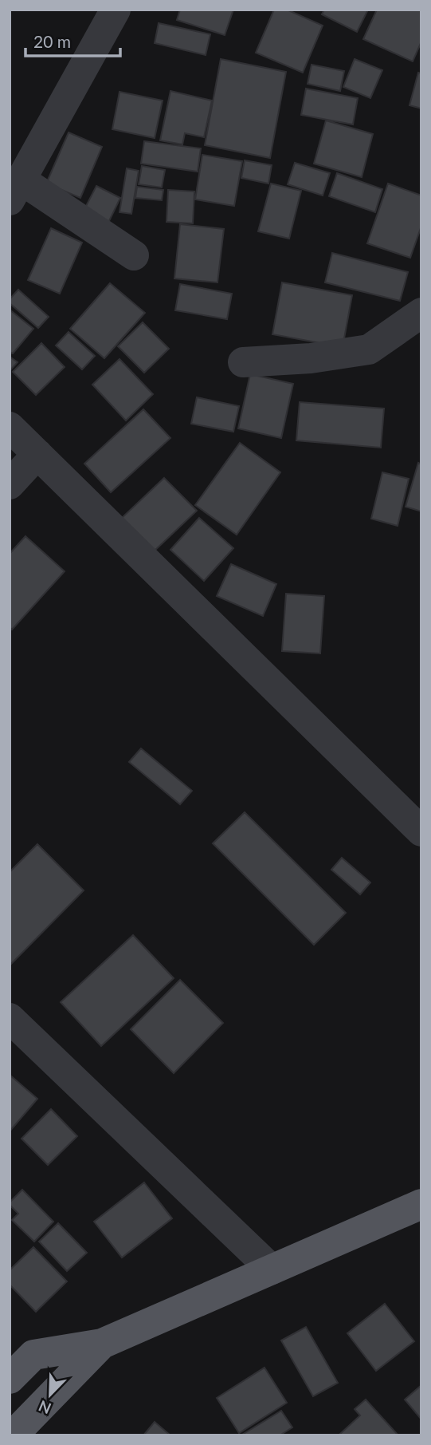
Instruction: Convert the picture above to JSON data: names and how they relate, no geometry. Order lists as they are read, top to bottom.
{
  "scale_bar": "20 m",
  "north": "bottom left"
}
